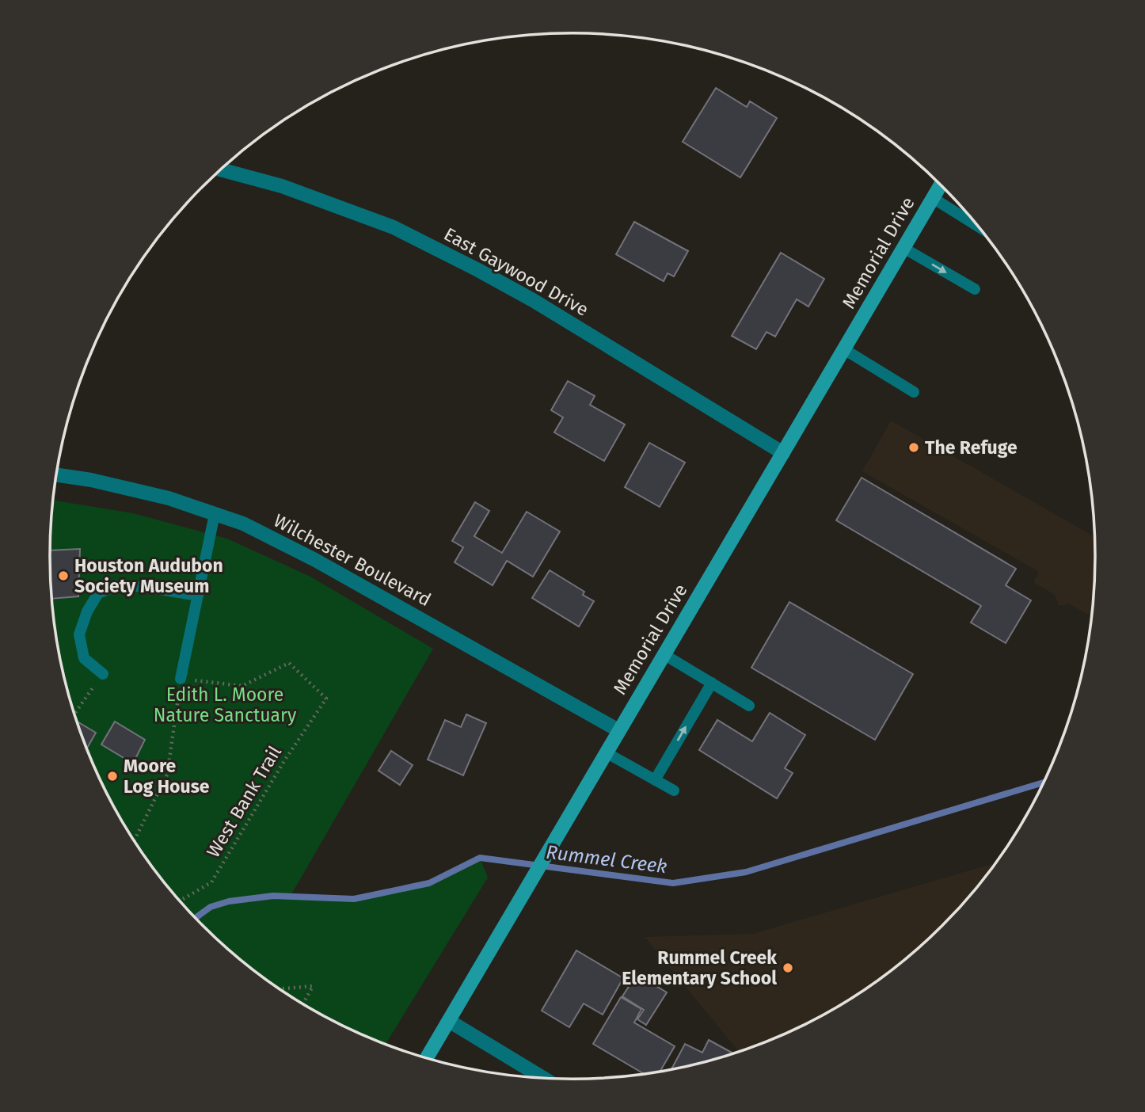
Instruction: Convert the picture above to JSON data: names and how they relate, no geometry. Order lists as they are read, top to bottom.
{
  "streets": {
    "main road": ["Memorial Drive"],
    "street": ["East Gaywood Drive", "Wilchester Boulevard"],
    "path": ["West Bank Trail"]
  },
  "crossings": [
    ["Memorial Drive", "East Gaywood Drive"],
    ["Memorial Drive", "Wilchester Boulevard"]
  ],
  "water": ["Rummel Creek"],
  "parks": ["Edith L. Moore Nature Sanctuary"],
  "places": [
    "The Refuge",
    "Houston Audubon Society Museum",
    "Moore Log House",
    "Rummel Creek Elementary School"
  ]
}
